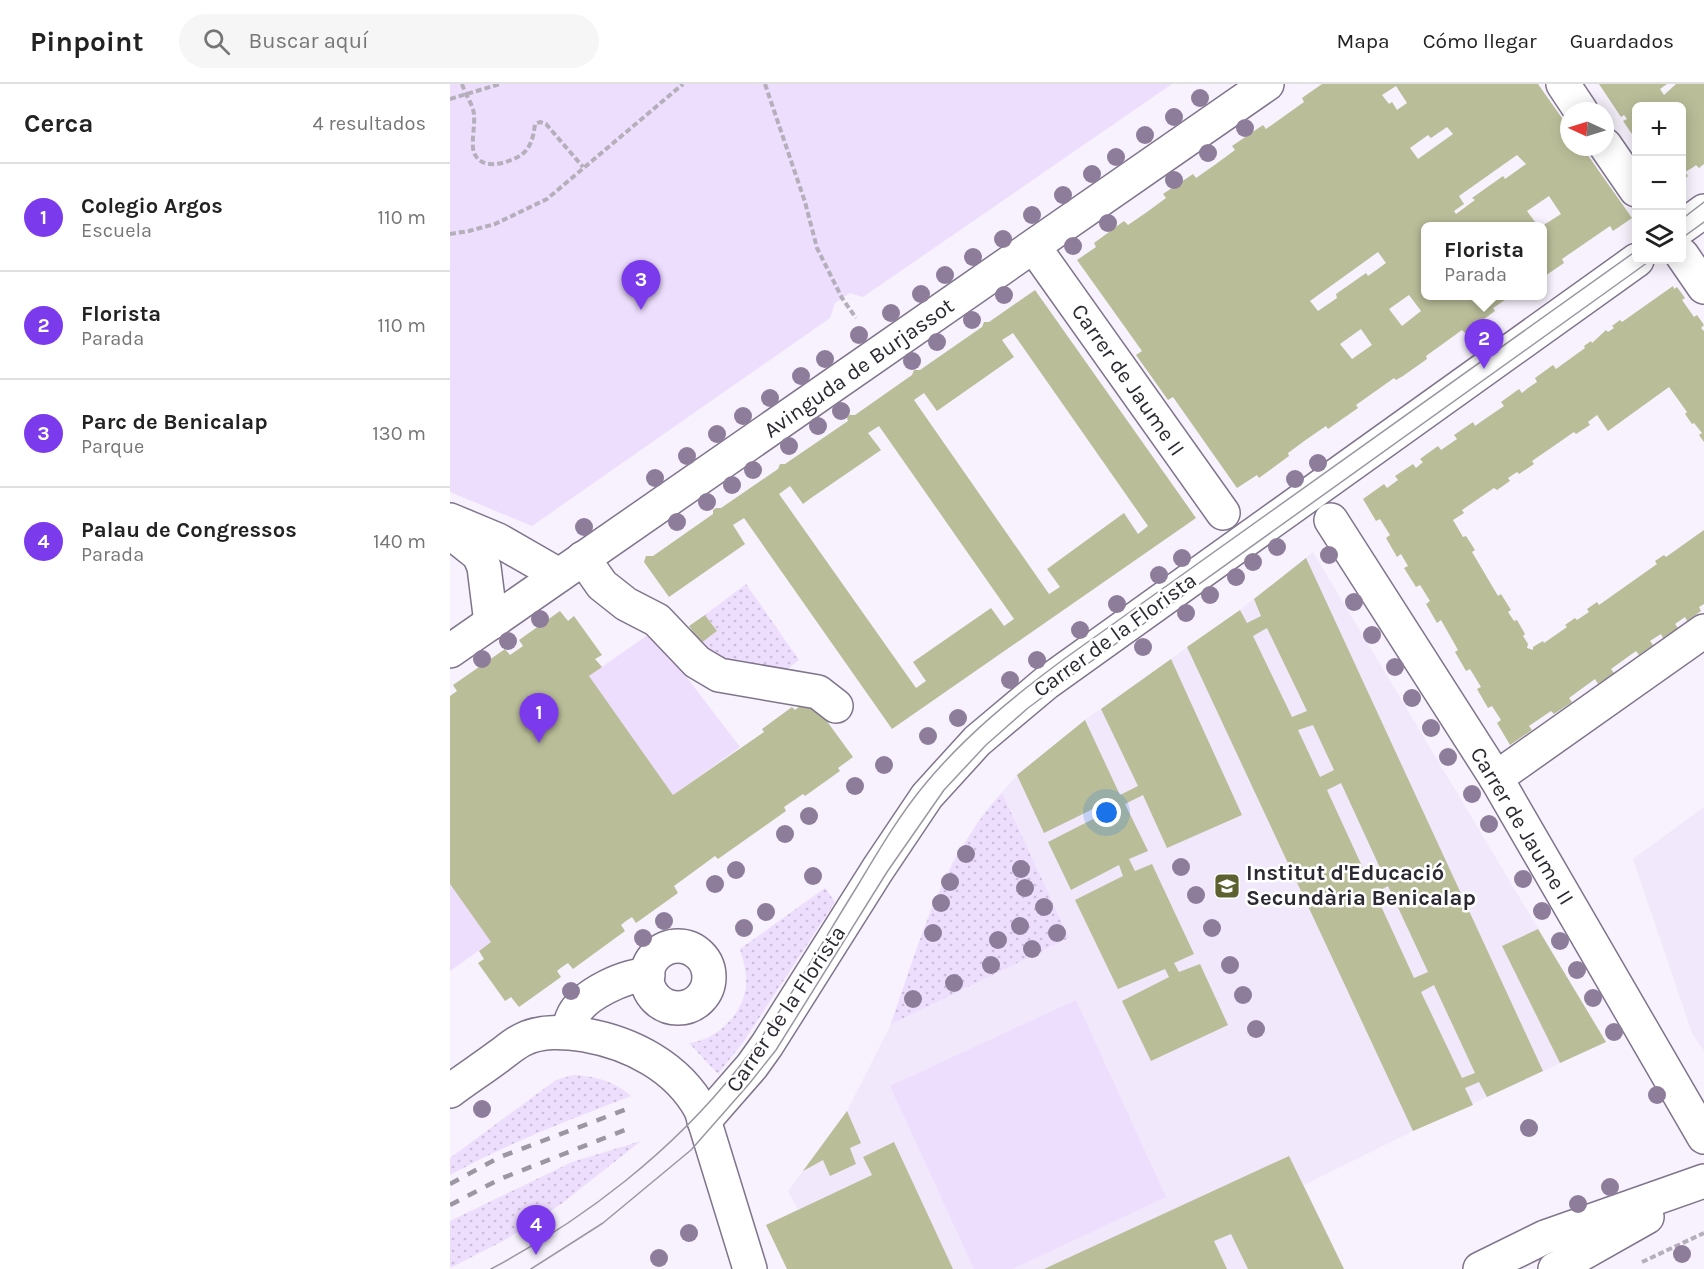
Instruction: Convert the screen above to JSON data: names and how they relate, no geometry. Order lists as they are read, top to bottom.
{
  "streets": {
    "street": ["Avinguda de Burjassot", "Carrer de Jaume II", "Carrer de la Florista"]
  },
  "crossings": [
    ["Avinguda de Burjassot", "Carrer de Jaume II"]
  ],
  "places": {
    "school or university": ["Institut d'Educació Secundària Benicalap"]
  },
  "north": "left",
  "page": {
    "header": "Pinpoint",
    "search": "Buscar aquí",
    "nav": ["Mapa", "Cómo llegar", "Guardados"],
    "heading": ["Cerca", "4 resultados"],
    "map_buttons": ["+", "−"],
    "list": [
      {
        "mark": "1",
        "name": "Colegio Argos",
        "note": "Escuela",
        "value": "110 m"
      },
      {
        "mark": "2",
        "name": "Florista",
        "note": "Parada",
        "value": "110 m"
      },
      {
        "mark": "3",
        "name": "Parc de Benicalap",
        "note": "Parque",
        "value": "130 m"
      },
      {
        "mark": "4",
        "name": "Palau de Congressos",
        "note": "Parada",
        "value": "140 m"
      }
    ],
    "popup": ["Florista", "Parada"],
    "pins": [
      "3",
      "2",
      "1",
      "4"
    ]
  }
}
